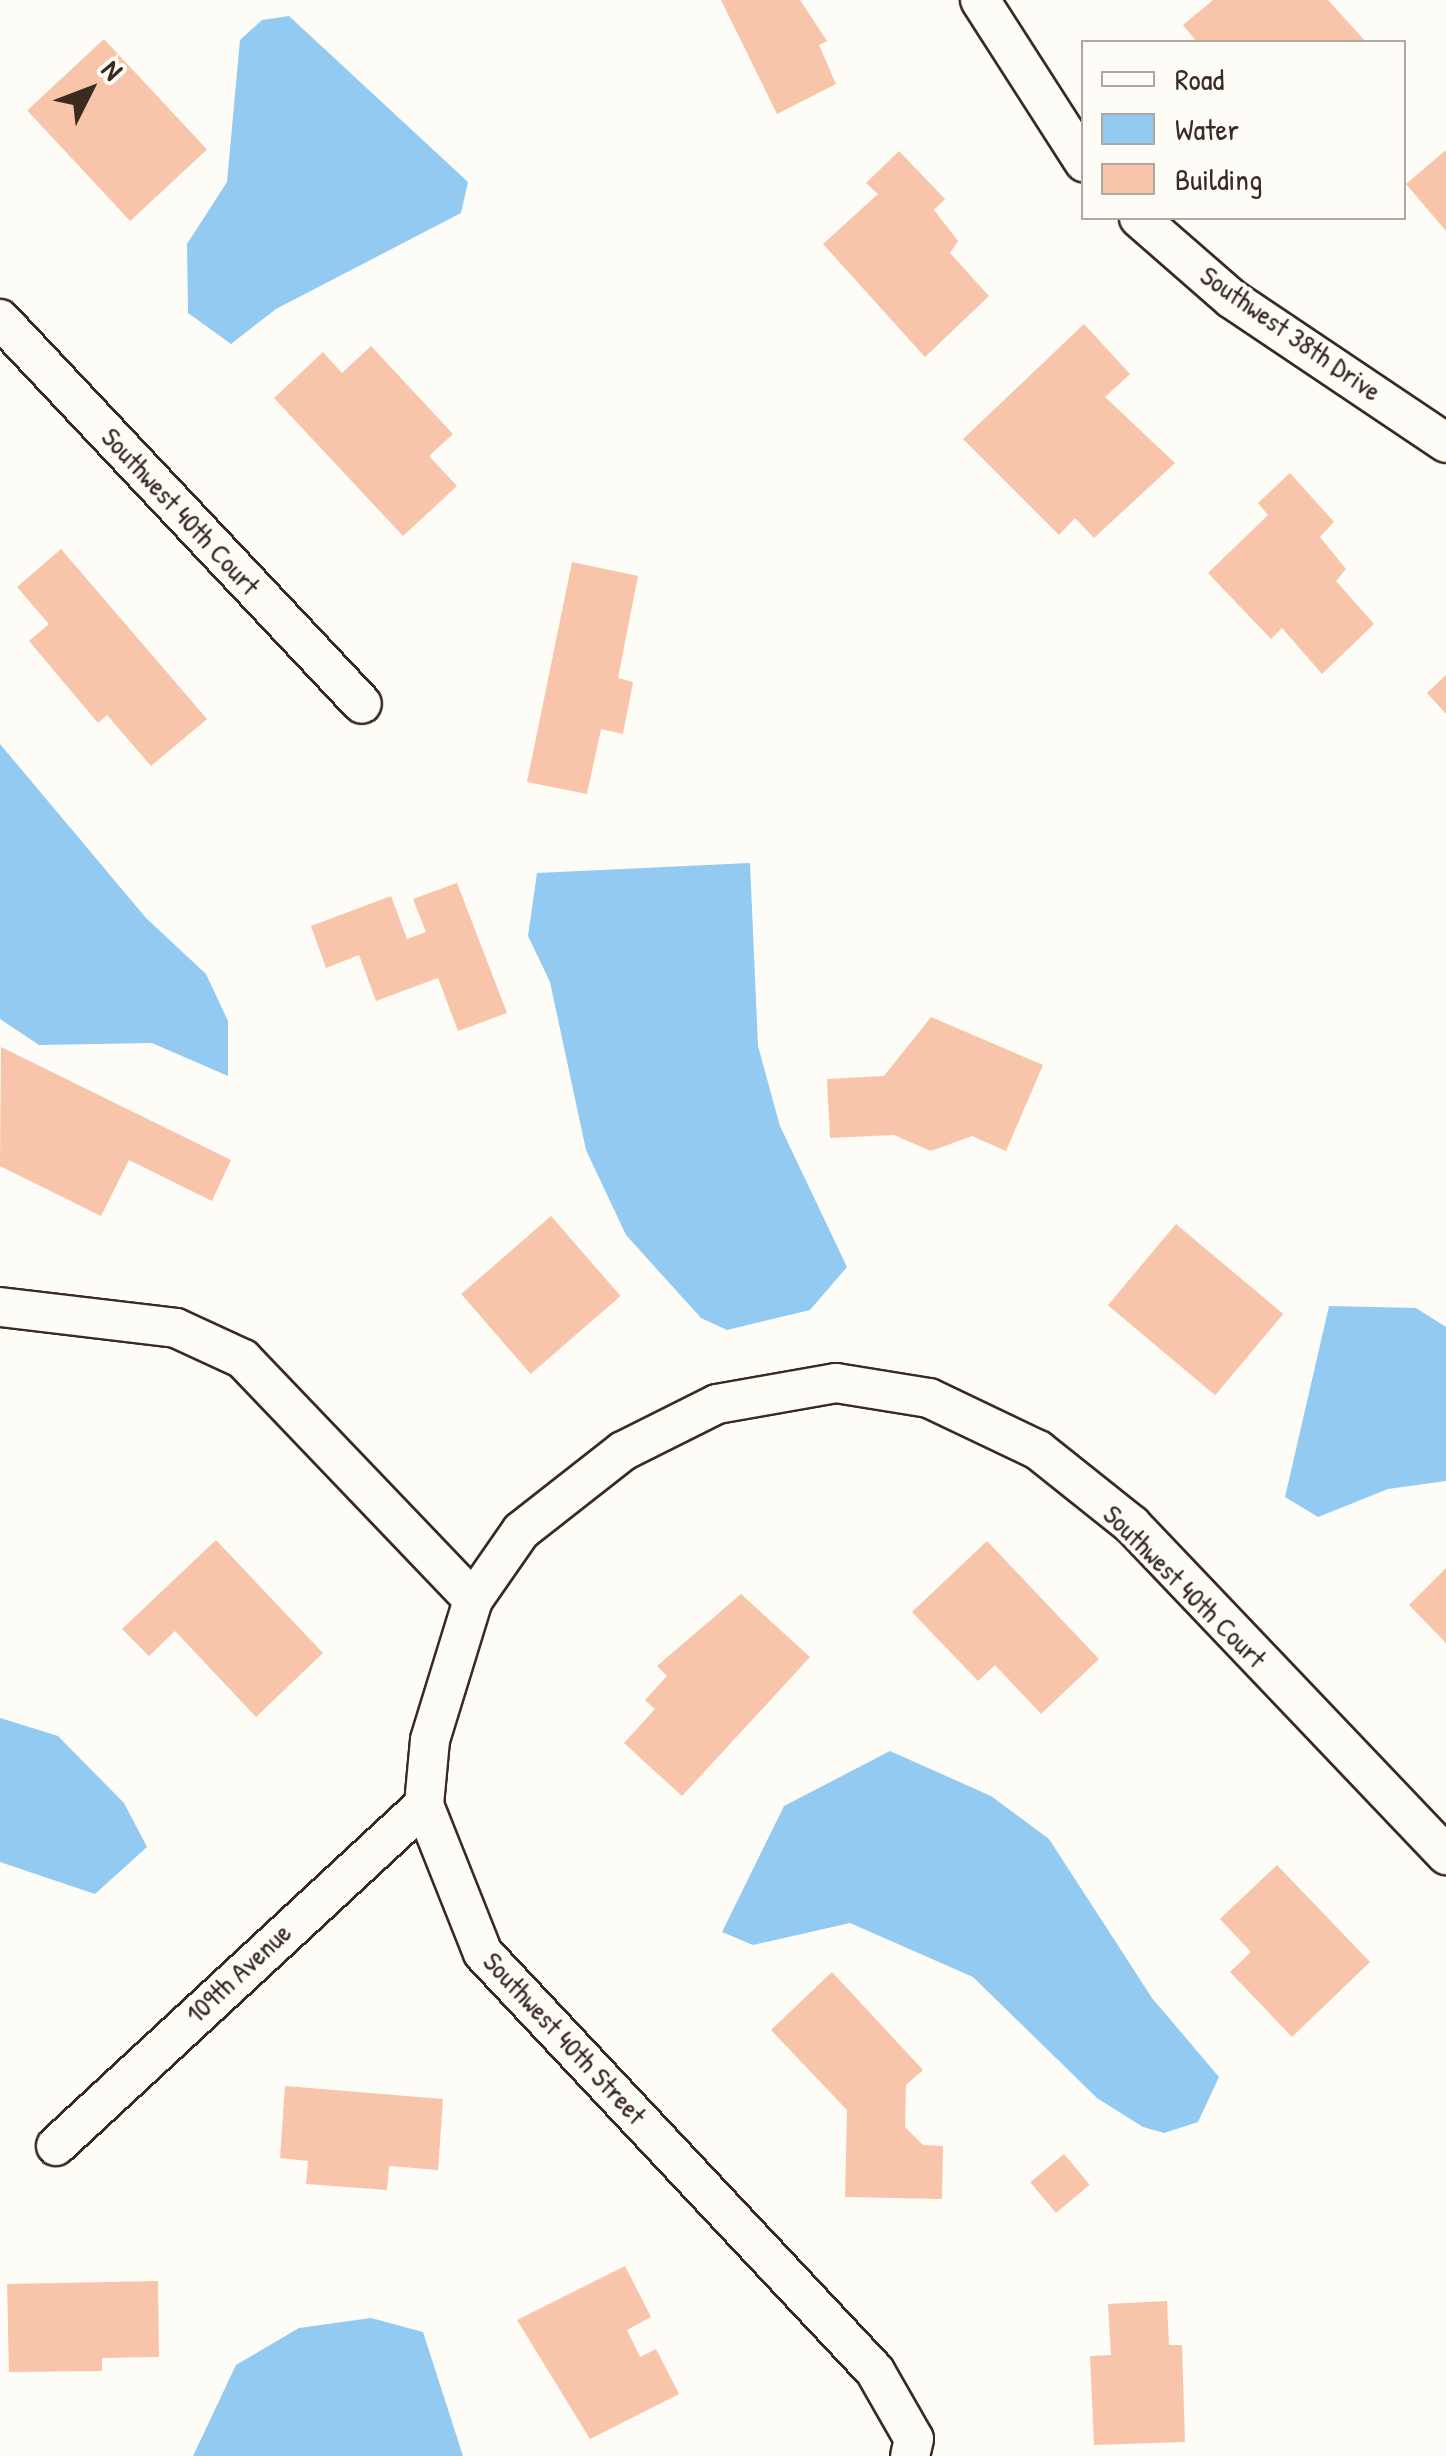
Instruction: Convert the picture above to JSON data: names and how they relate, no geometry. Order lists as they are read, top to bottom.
{
  "streets": {
    "street": [
      "Southwest 38th Drive",
      "Southwest 40th Court",
      "109th Avenue",
      "Southwest 40th Street"
    ]
  },
  "crossings": [
    ["Southwest 40th Court", "Southwest 40th Street"],
    ["109th Avenue", "Southwest 40th Street"]
  ],
  "legend": ["Road", "Water", "Building"],
  "north": "top right"
}
